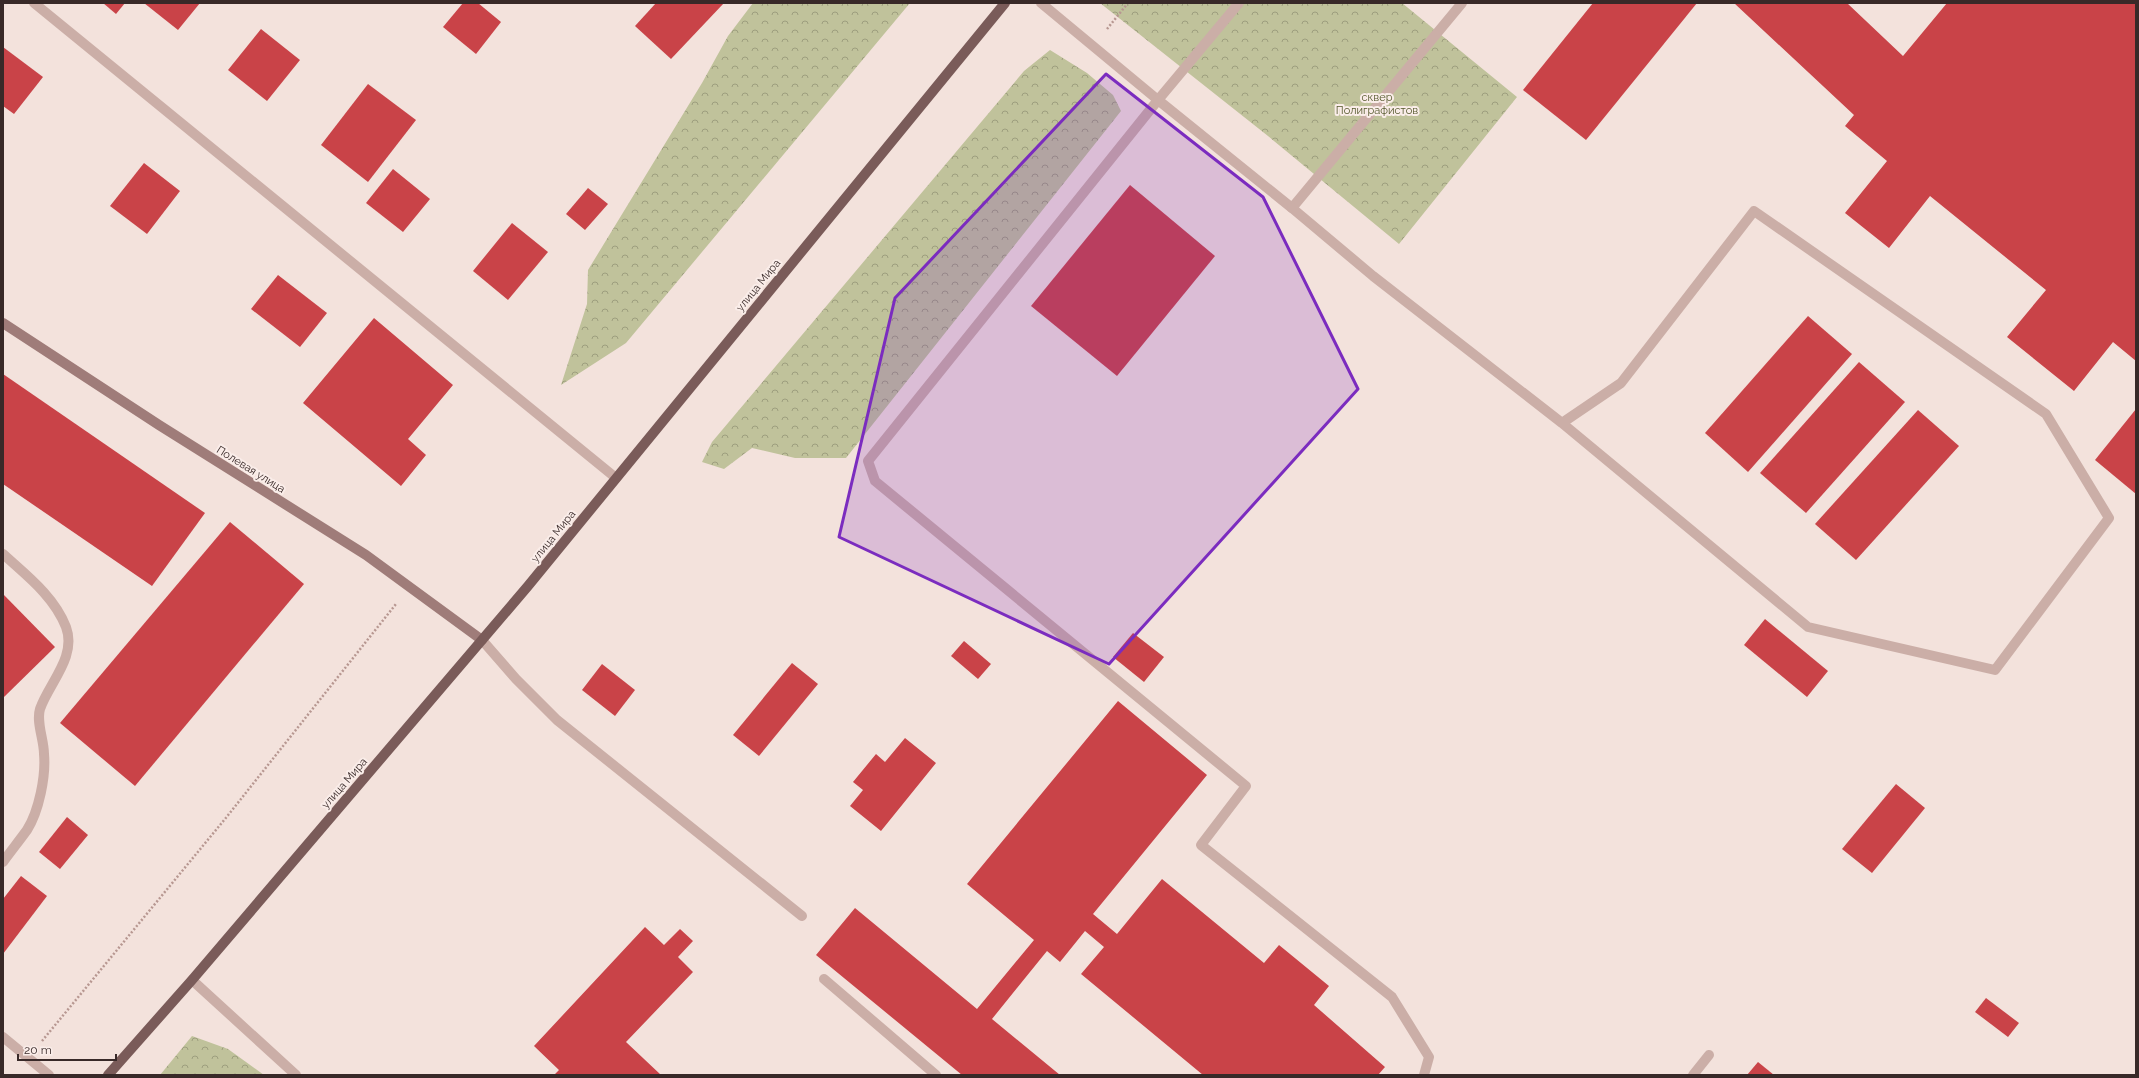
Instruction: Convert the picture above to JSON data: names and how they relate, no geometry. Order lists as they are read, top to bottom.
{
  "streets": {
    "main road": ["улица Мира", "Полевая улица"]
  },
  "crossings": [
    ["улица Мира", "Полевая улица"]
  ],
  "parks": ["сквер Полиграфистов"],
  "scale_bar": "20 m"
}
